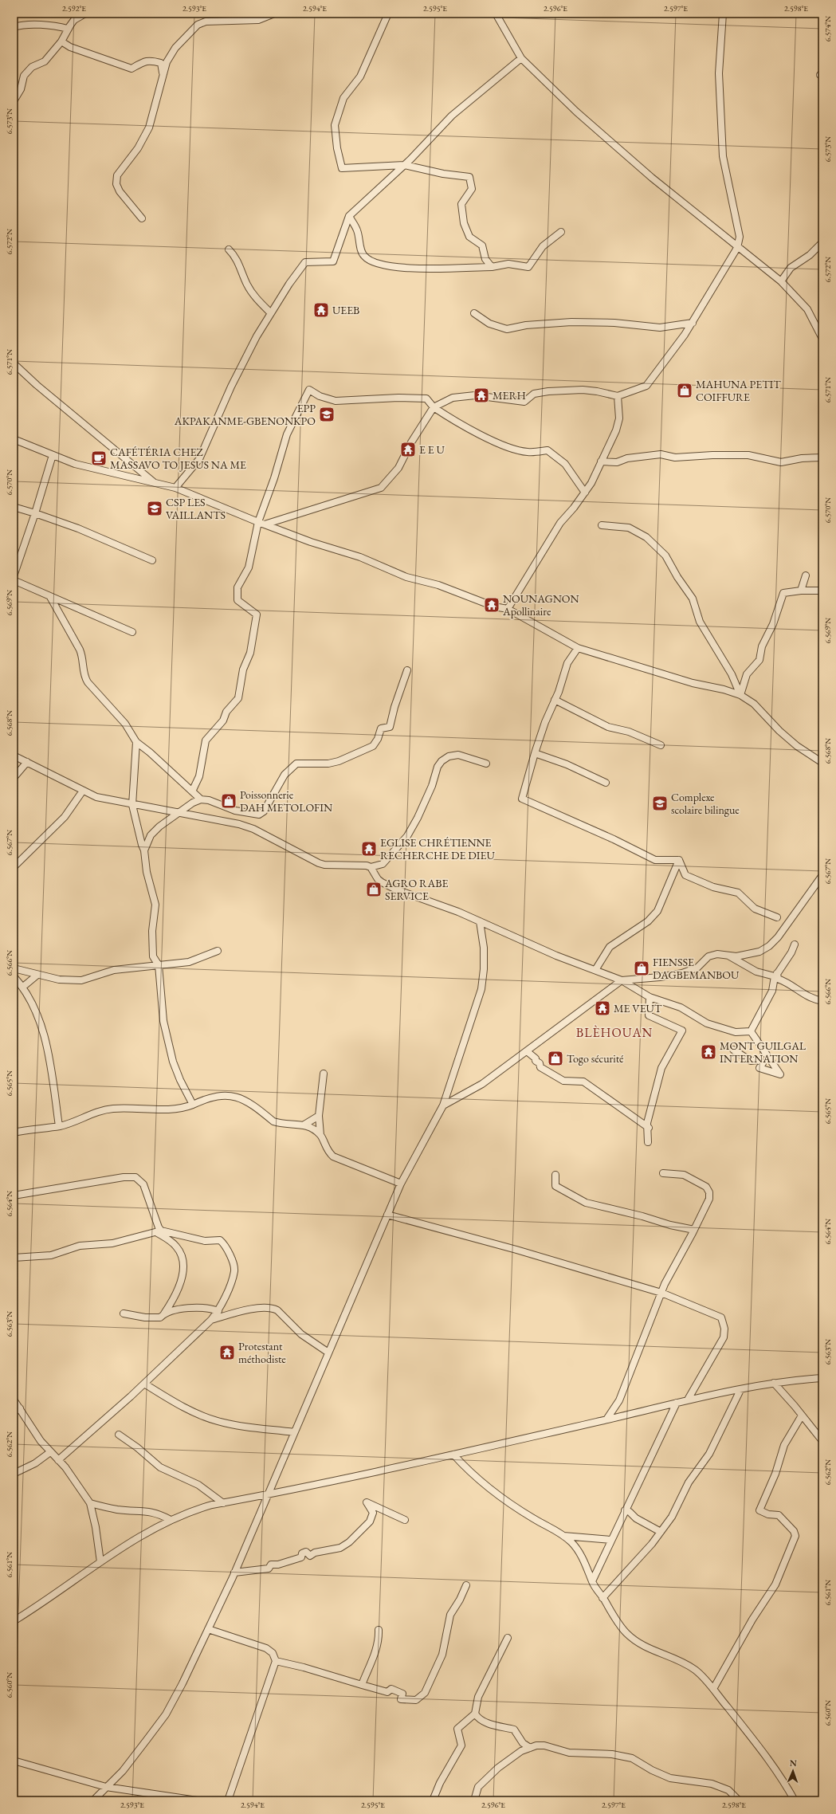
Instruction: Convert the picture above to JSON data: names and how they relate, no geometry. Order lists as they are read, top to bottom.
{
  "districts": ["BLÈHOUAN"],
  "places": {
    "temple": [
      "UEEB",
      "MERH",
      "E E U",
      "NOUNAGNON Apollinaire",
      "EGLISE CHRÉTIENNE RECHERCHE DE DIEU",
      "ME VEUT",
      "MONT GUILGAL INTERNATION",
      "Protestant méthodiste"
    ],
    "shop": [
      "MAHUNA PETIT COIFFURE",
      "Poissonnerie DAH METOLOFIN",
      "AGRO RABE SERVICE",
      "FIENSSE DAGBEMANBOU",
      "Togo sécurité"
    ],
    "school or university": ["EPP AKPAKANME-GBENONKPO", "CSP LES VAILLANTS", "Complexe scolaire bilingue"],
    "cafe": ["CAFÉTÉRIA CHEZ MASSAVO TO JESUS NA ME"]
  },
  "north": "top",
  "coordinates": [
    "2.592°E",
    "2.593°E",
    "2.594°E",
    "2.595°E",
    "2.596°E",
    "2.597°E",
    "2.598°E",
    "6.574°N",
    "6.573°N",
    "6.572°N",
    "6.571°N",
    "6.570°N",
    "6.569°N",
    "6.568°N",
    "6.567°N",
    "6.566°N",
    "6.565°N",
    "6.564°N",
    "6.563°N",
    "6.562°N",
    "6.561°N",
    "6.560°N"
  ]
}
